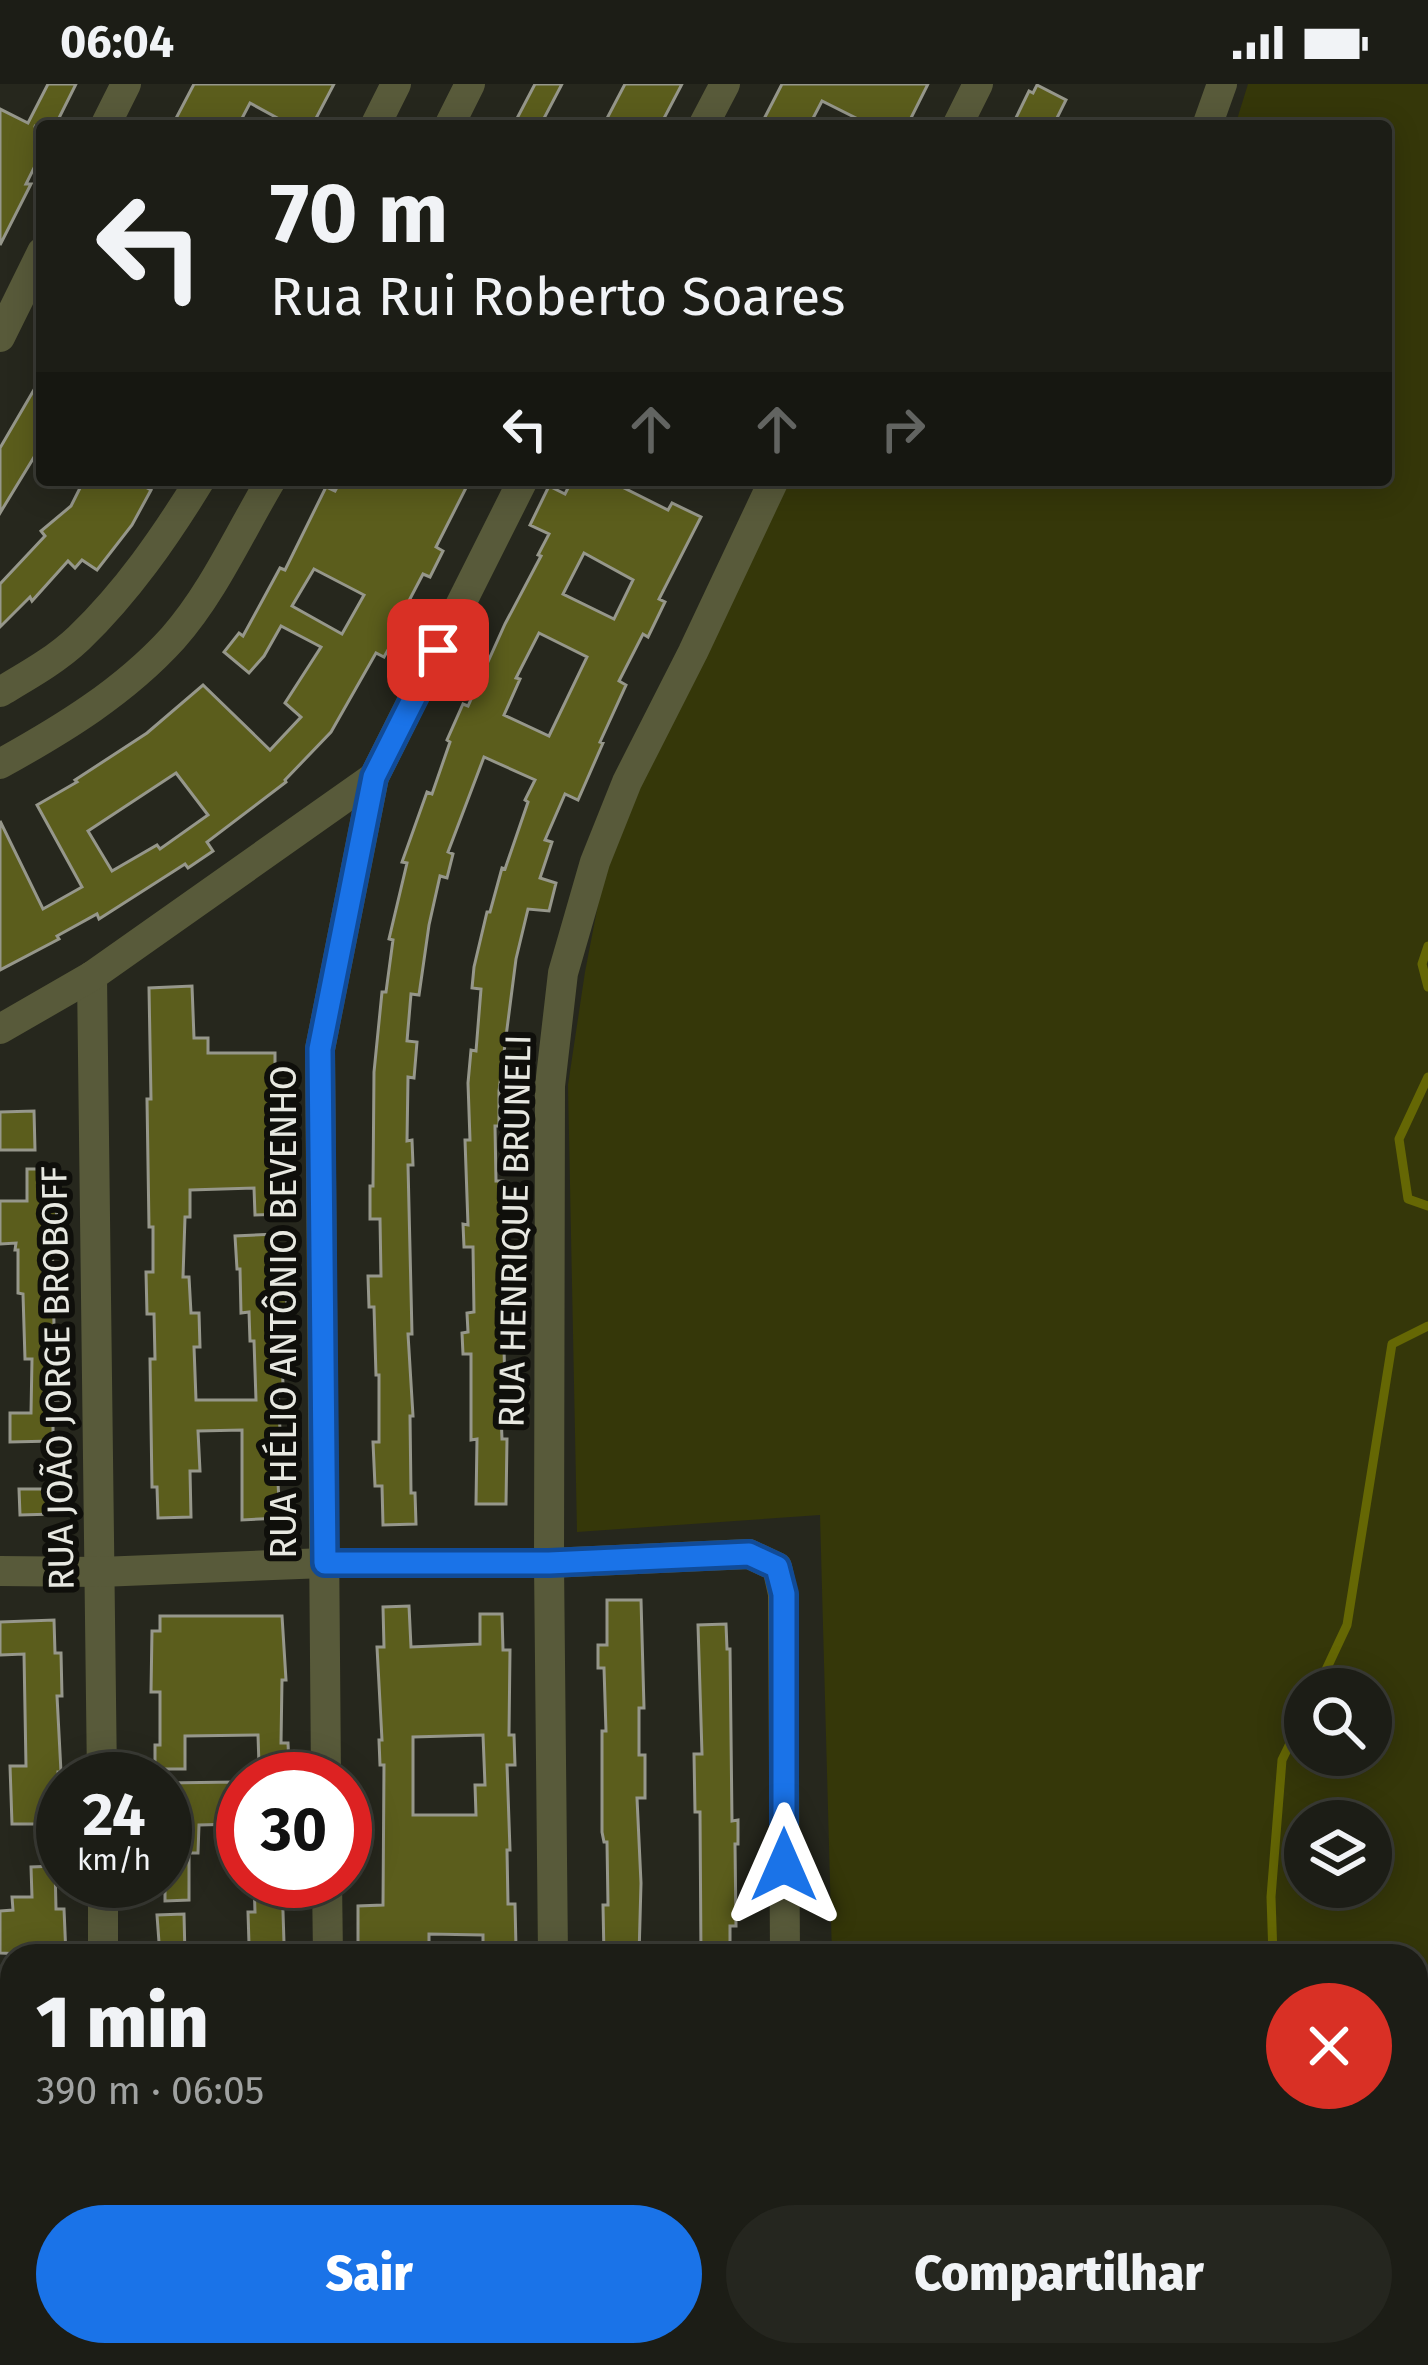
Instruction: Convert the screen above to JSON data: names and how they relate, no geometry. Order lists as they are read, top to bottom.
{
  "streets": {
    "street": ["RUA HENRIQUE BRUNELI", "RUA HÉLIO ANTÔNIO BEVENHO", "RUA JOÃO JORGE BROBOFF"]
  },
  "page": {
    "status": "06:04",
    "turn": ["70 m", "Rua Rui Roberto Soares"],
    "speed": "24 km/h",
    "limit": "30",
    "heading": ["1 min", "390 m · 06:05"],
    "buttons": ["Sair", "Compartilhar"]
  }
}
